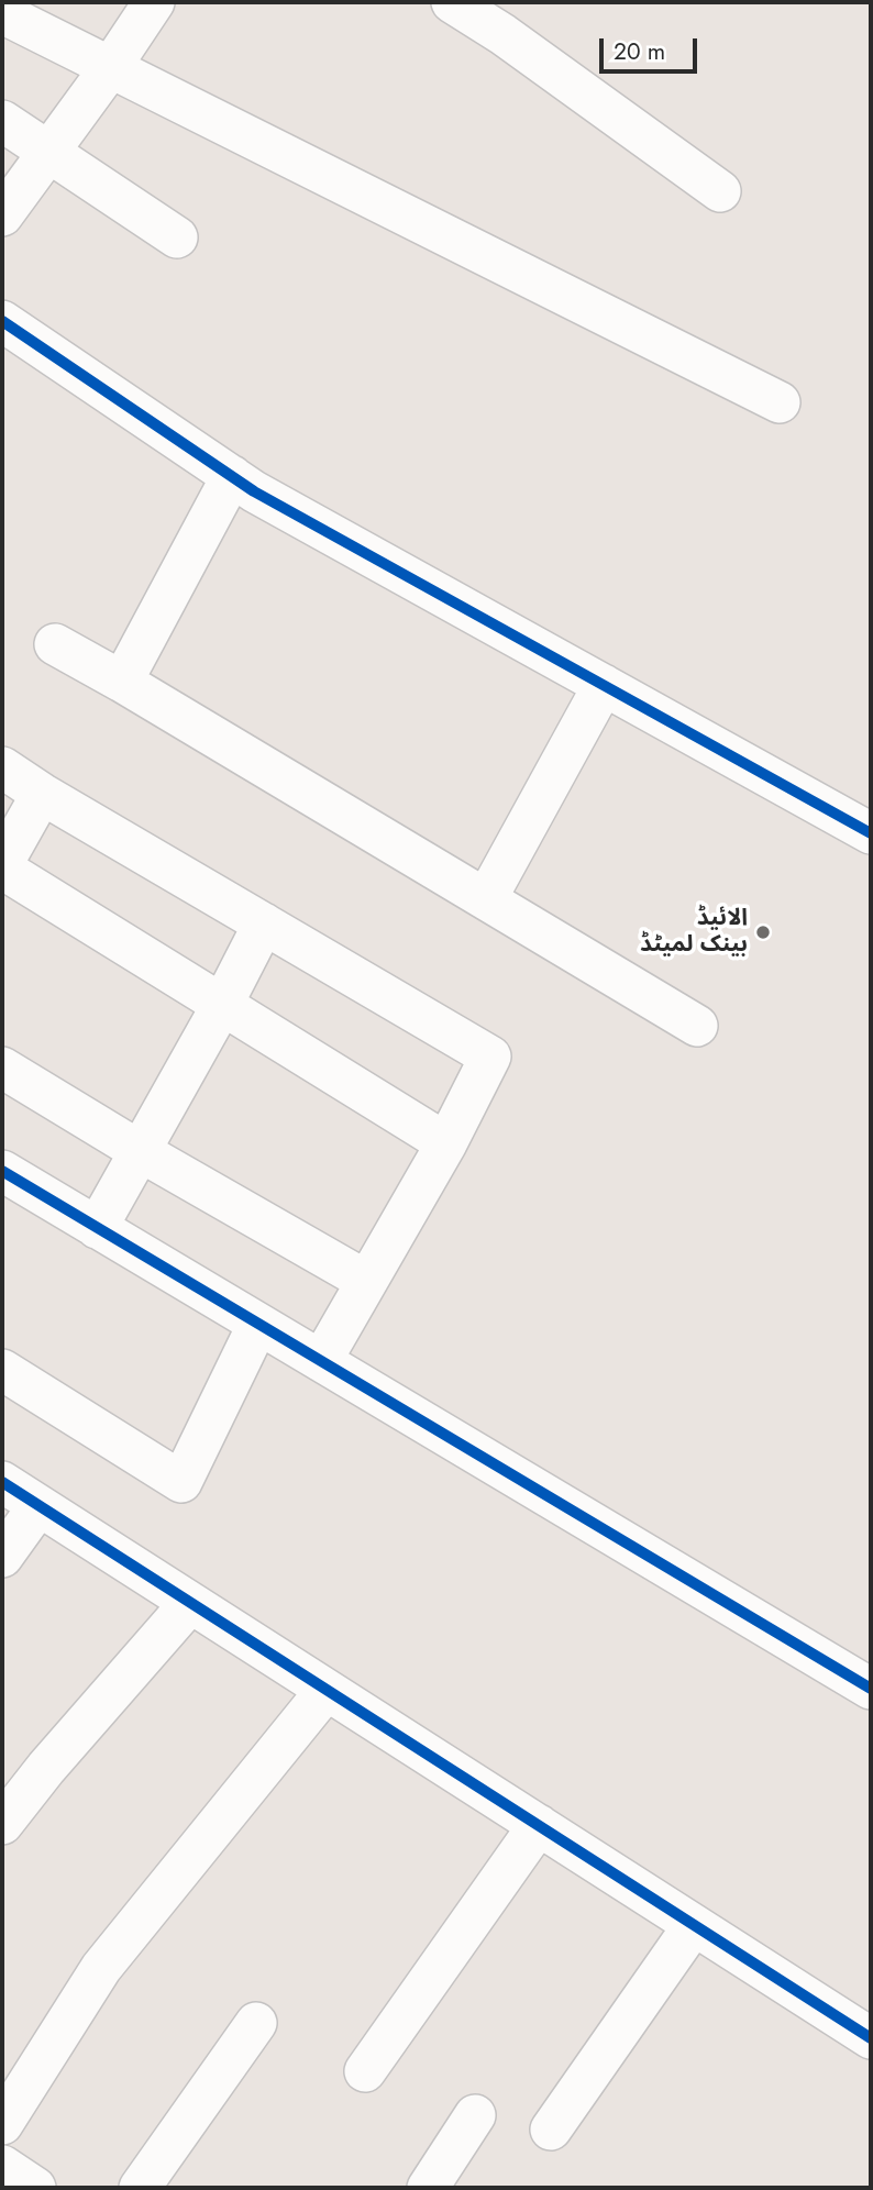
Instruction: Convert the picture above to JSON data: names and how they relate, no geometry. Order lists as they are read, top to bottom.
{
  "places": ["الائیڈ بینک لمیٹڈ"],
  "scale_bar": "20 m"
}
